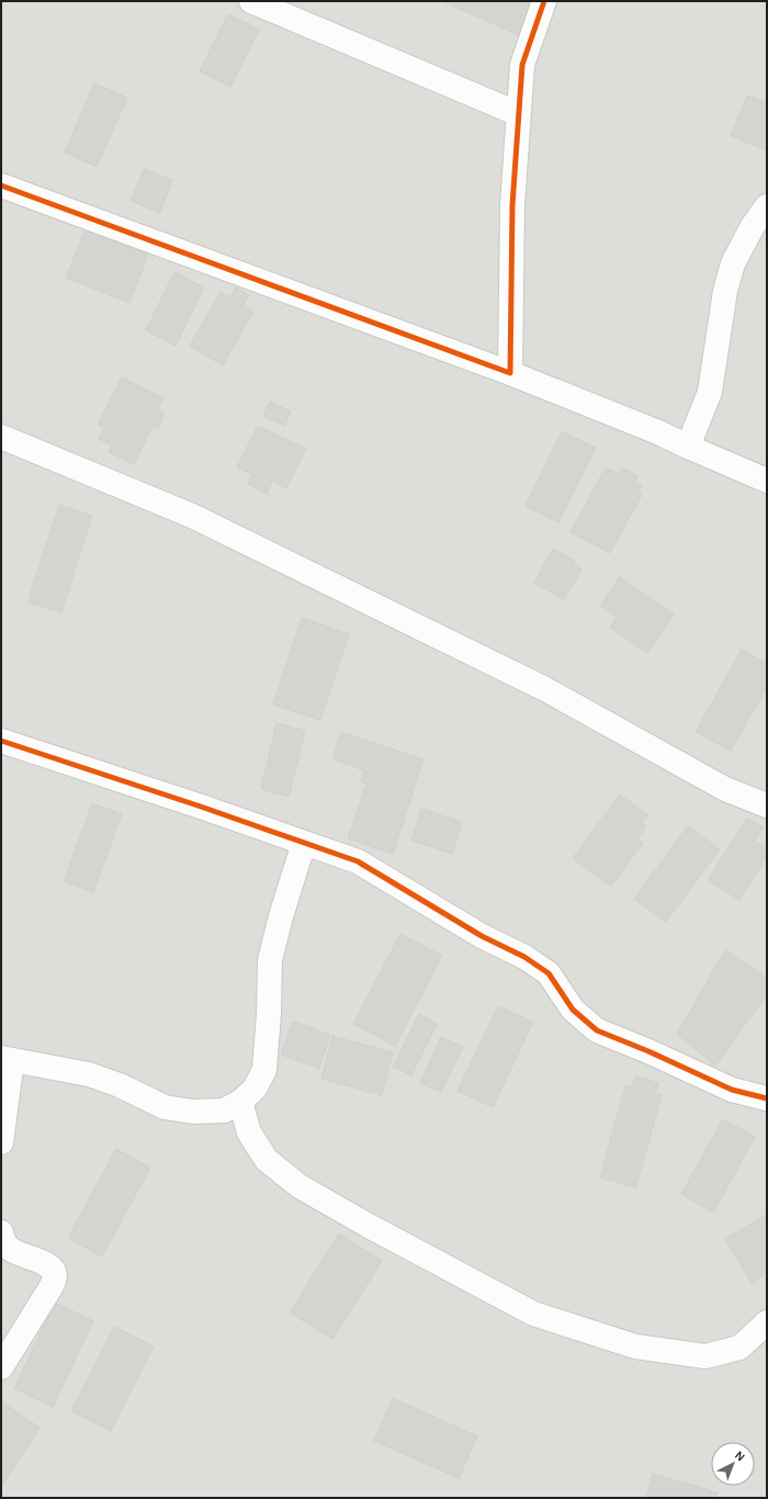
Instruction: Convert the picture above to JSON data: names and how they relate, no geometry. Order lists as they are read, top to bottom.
{
  "north": "top right"
}
